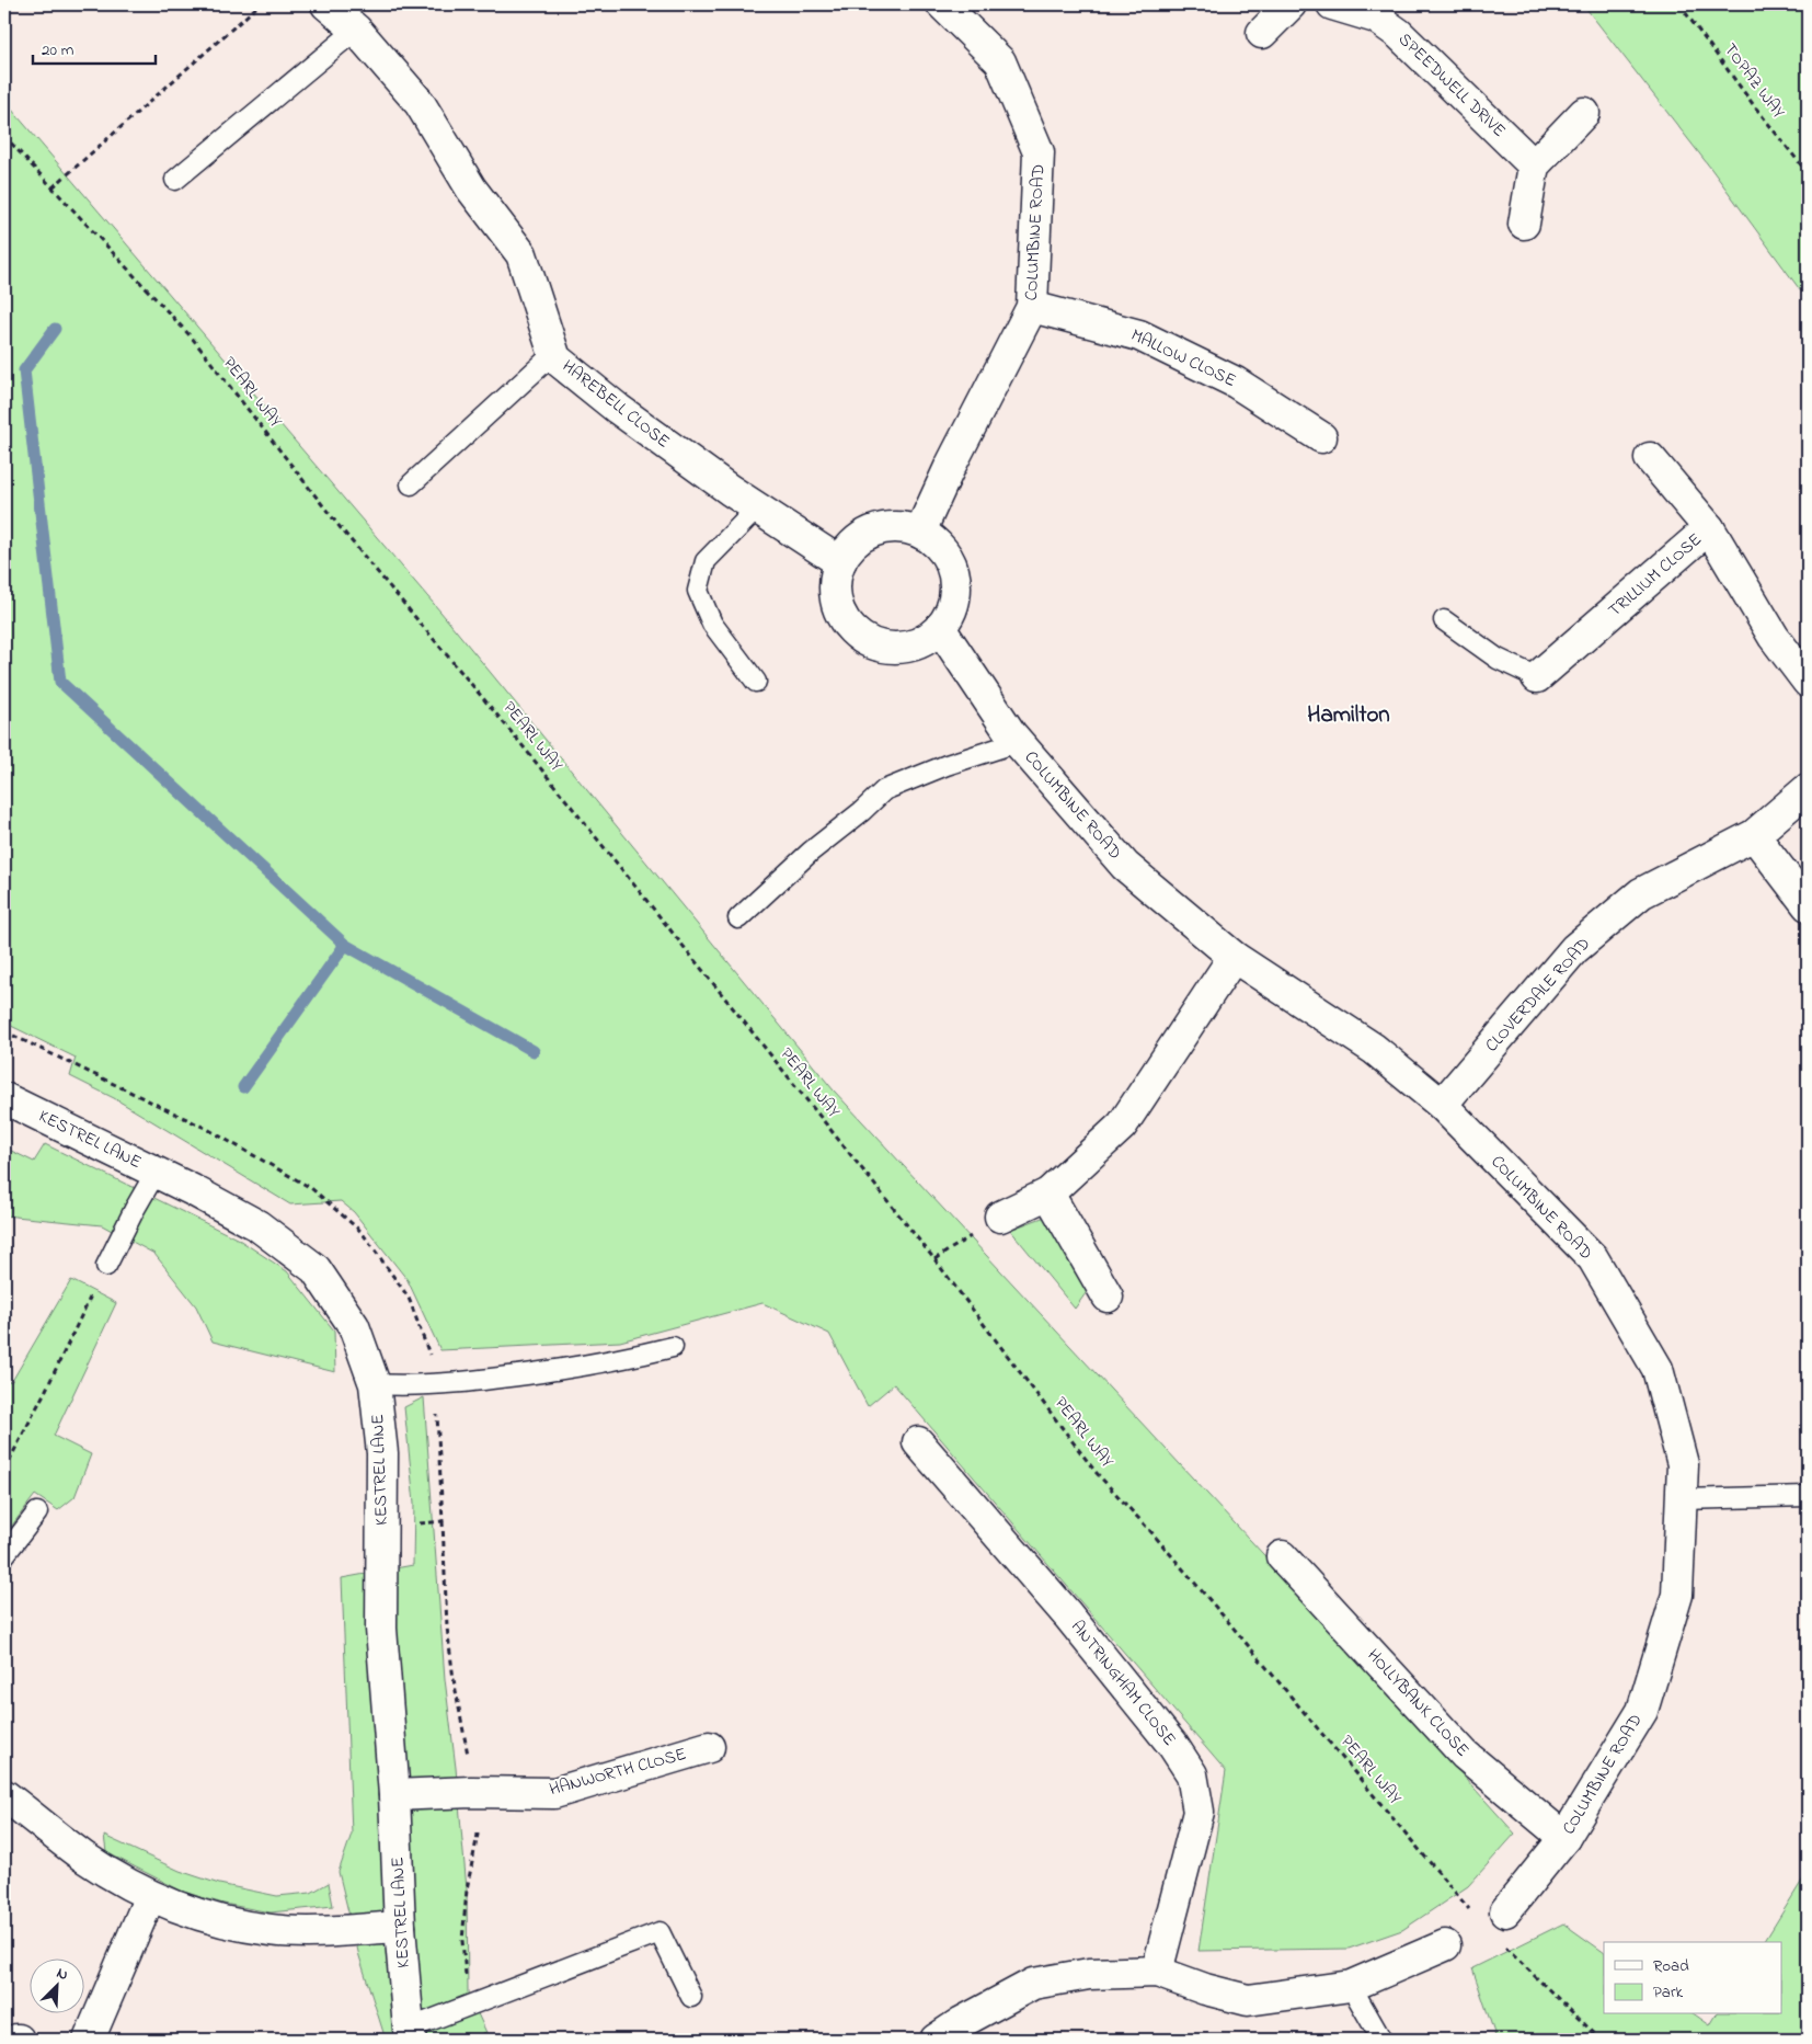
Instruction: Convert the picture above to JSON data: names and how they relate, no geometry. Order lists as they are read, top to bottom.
{
  "streets": {
    "street": [
      "SPEEDWELL DRIVE",
      "COLUMBINE ROAD",
      "MALLOW CLOSE",
      "HAREBELL CLOSE",
      "TRILLIUM CLOSE",
      "CLOVERDALE ROAD",
      "KESTREL LANE",
      "ANTRINGHAM CLOSE",
      "HOLLYBANK CLOSE",
      "HANWORTH CLOSE"
    ],
    "path": ["TOPAZ WAY", "PEARL WAY"]
  },
  "crossings": [
    ["COLUMBINE ROAD", "MALLOW CLOSE"],
    ["COLUMBINE ROAD", "HAREBELL CLOSE"],
    ["COLUMBINE ROAD", "CLOVERDALE ROAD"],
    ["COLUMBINE ROAD", "HOLLYBANK CLOSE"],
    ["KESTREL LANE", "HANWORTH CLOSE"]
  ],
  "districts": ["Hamilton"],
  "legend": ["Road", "Park"],
  "scale_bar": "20 m",
  "north": "top right"
}
